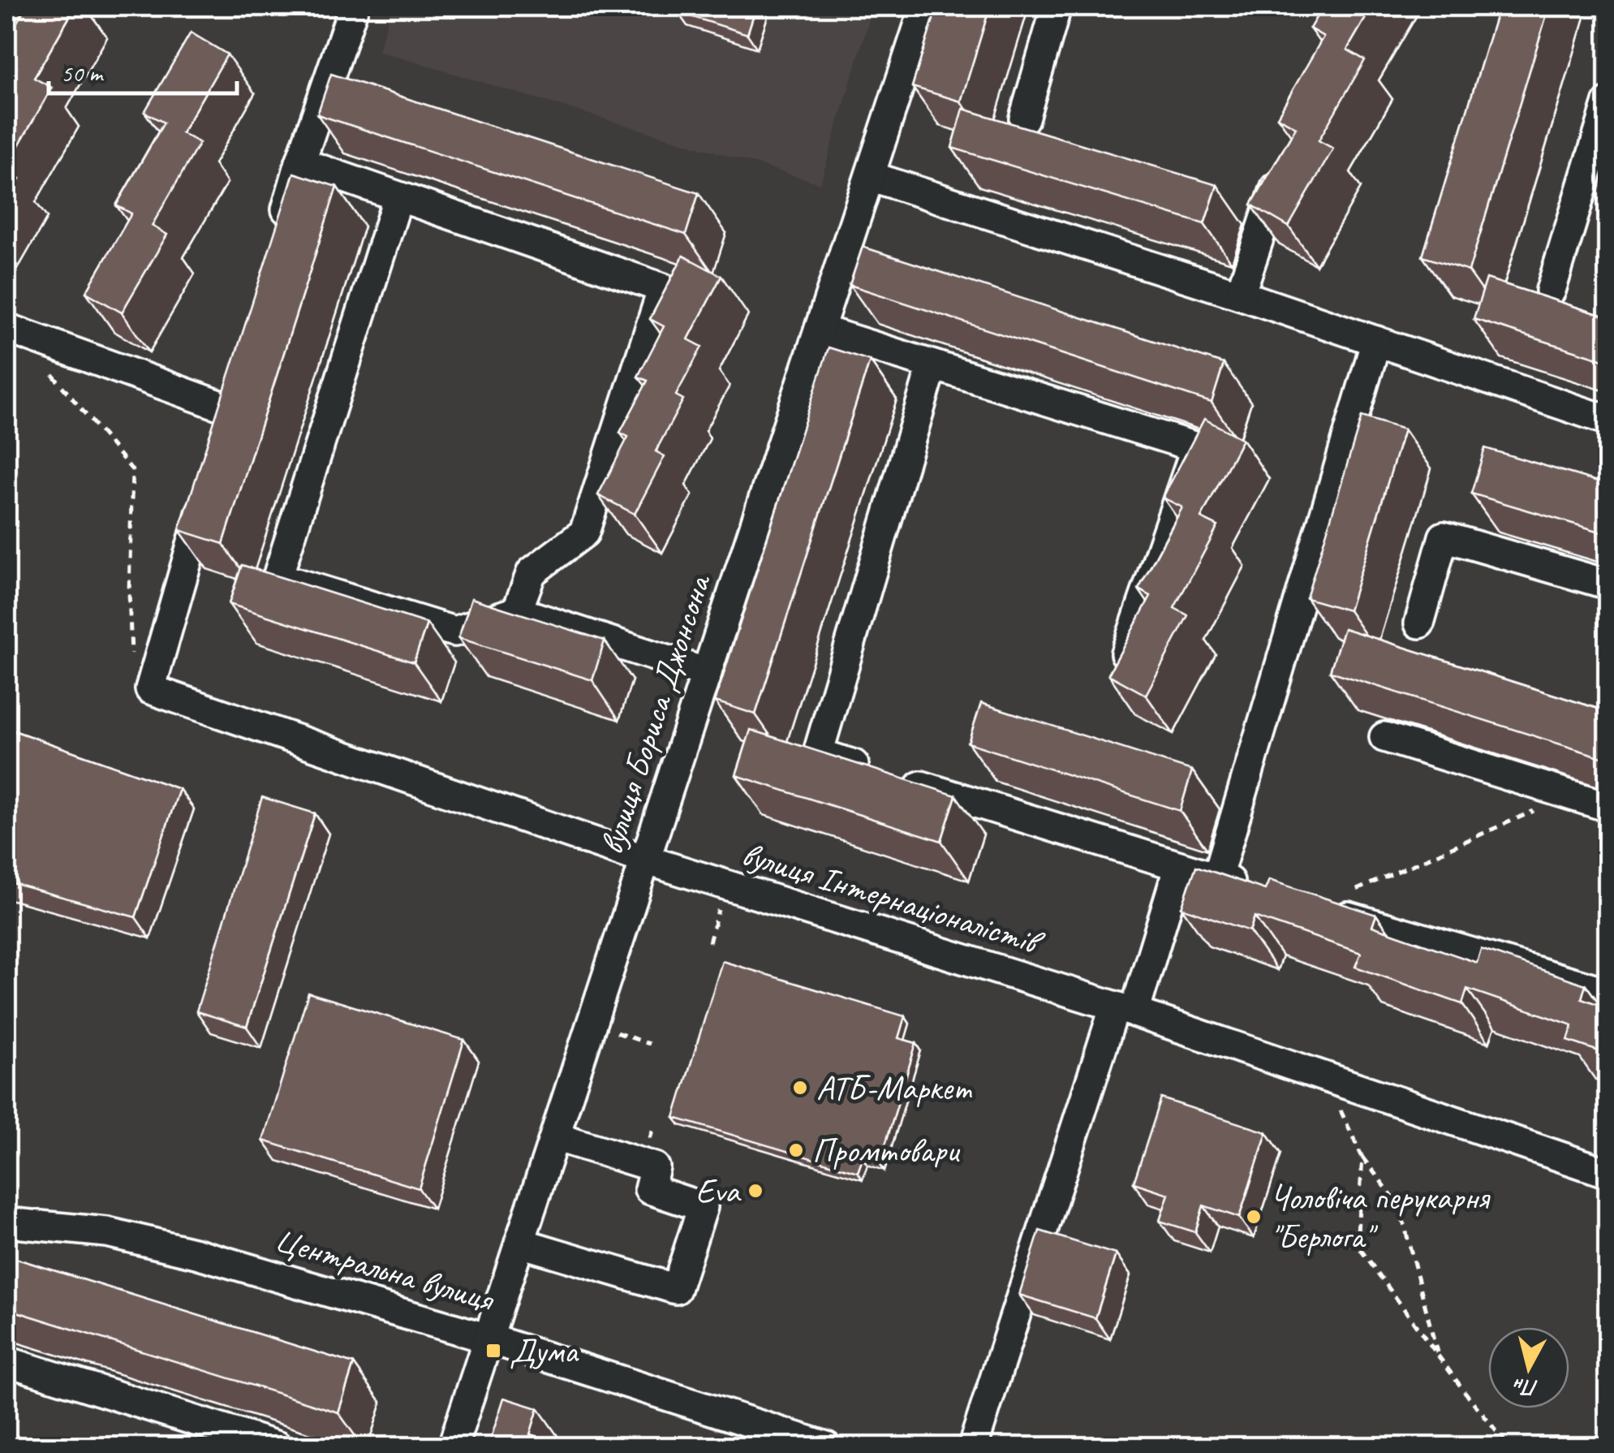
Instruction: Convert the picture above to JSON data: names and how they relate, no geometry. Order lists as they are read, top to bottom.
{
  "streets": {
    "street": ["вулиця Бориса Джонсона", "вулиця Інтернаціоналістів", "Центральна вулиця"]
  },
  "crossings": [
    ["вулиця Бориса Джонсона", "вулиця Інтернаціоналістів"],
    ["вулиця Бориса Джонсона", "Центральна вулиця"]
  ],
  "places": {
    "other": [
      "АТБ-Маркет",
      "Промтовари",
      "Eva",
      "Чоловіча перукарня \"Берлога\""
    ],
    "transit": ["Дума"]
  },
  "scale_bar": "50 m",
  "north": "bottom"
}
